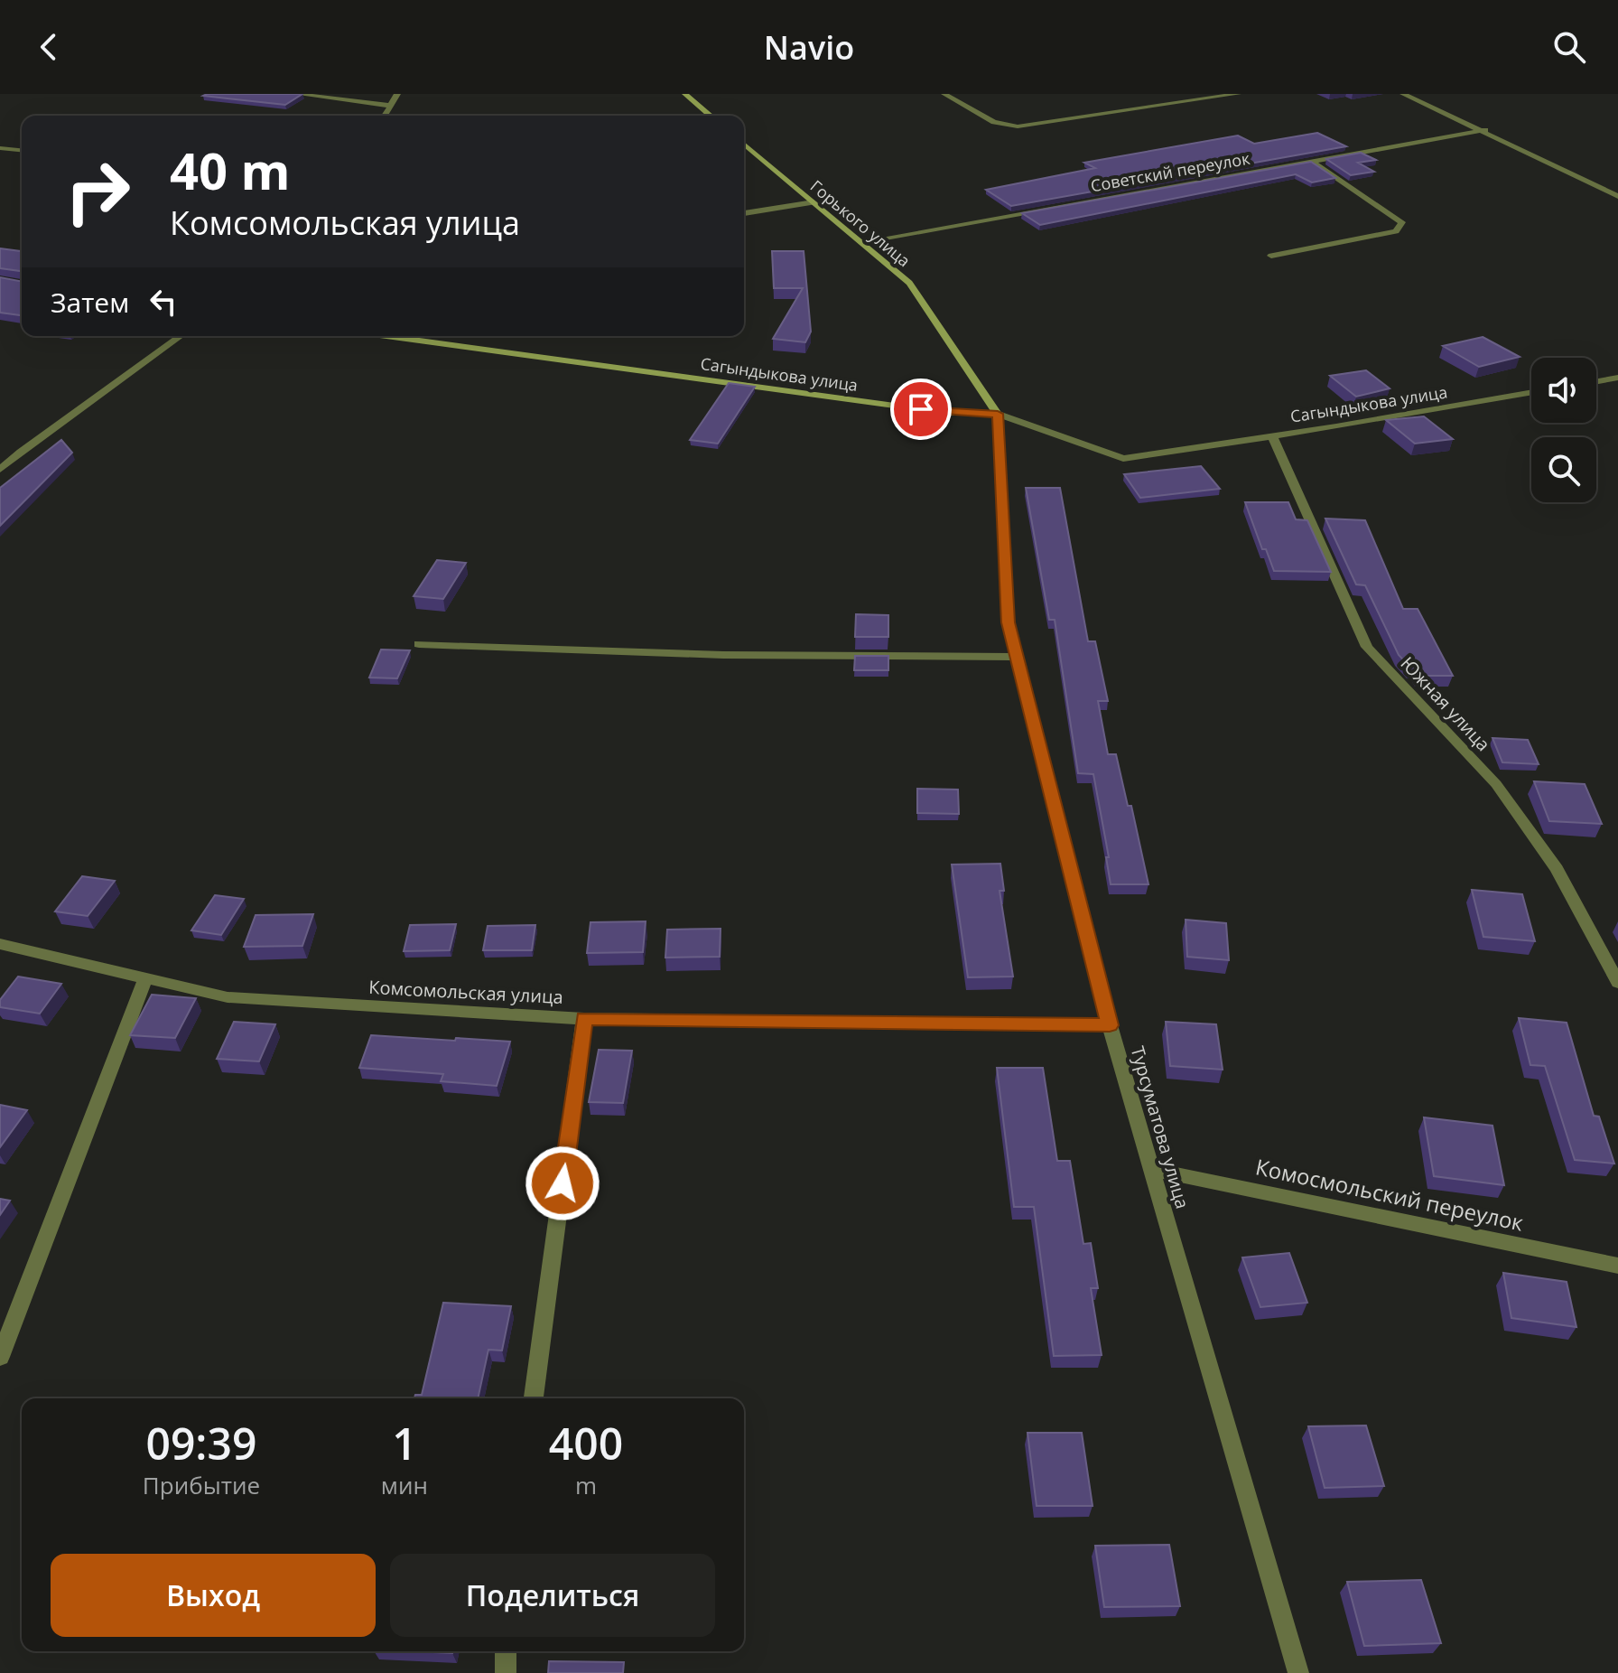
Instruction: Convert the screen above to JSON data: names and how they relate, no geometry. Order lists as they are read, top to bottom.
{
  "streets": {
    "street": [
      "Советский переулок",
      "Горького улица",
      "Сагындыкова улица",
      "Южная улица",
      "Комсомольская улица",
      "Турсуматова улица",
      "Комосмольский переулок"
    ]
  },
  "crossings": [
    ["Советский переулок", "Горького улица"],
    ["Горького улица", "Сагындыкова улица"],
    ["Горького улица", "Турсуматова улица"],
    ["Сагындыкова улица", "Южная улица"],
    ["Сагындыкова улица", "Турсуматова улица"],
    ["Комсомольская улица", "Турсуматова улица"],
    ["Турсуматова улица", "Комосмольский переулок"]
  ],
  "page": {
    "header": "Navio",
    "turn": ["40 m", "Комсомольская улица"],
    "then": "Затем",
    "eta": [
      "09:39",
      "Прибытие",
      "1",
      "мин",
      "400",
      "m"
    ],
    "buttons": ["Выход", "Поделиться"]
  }
}
